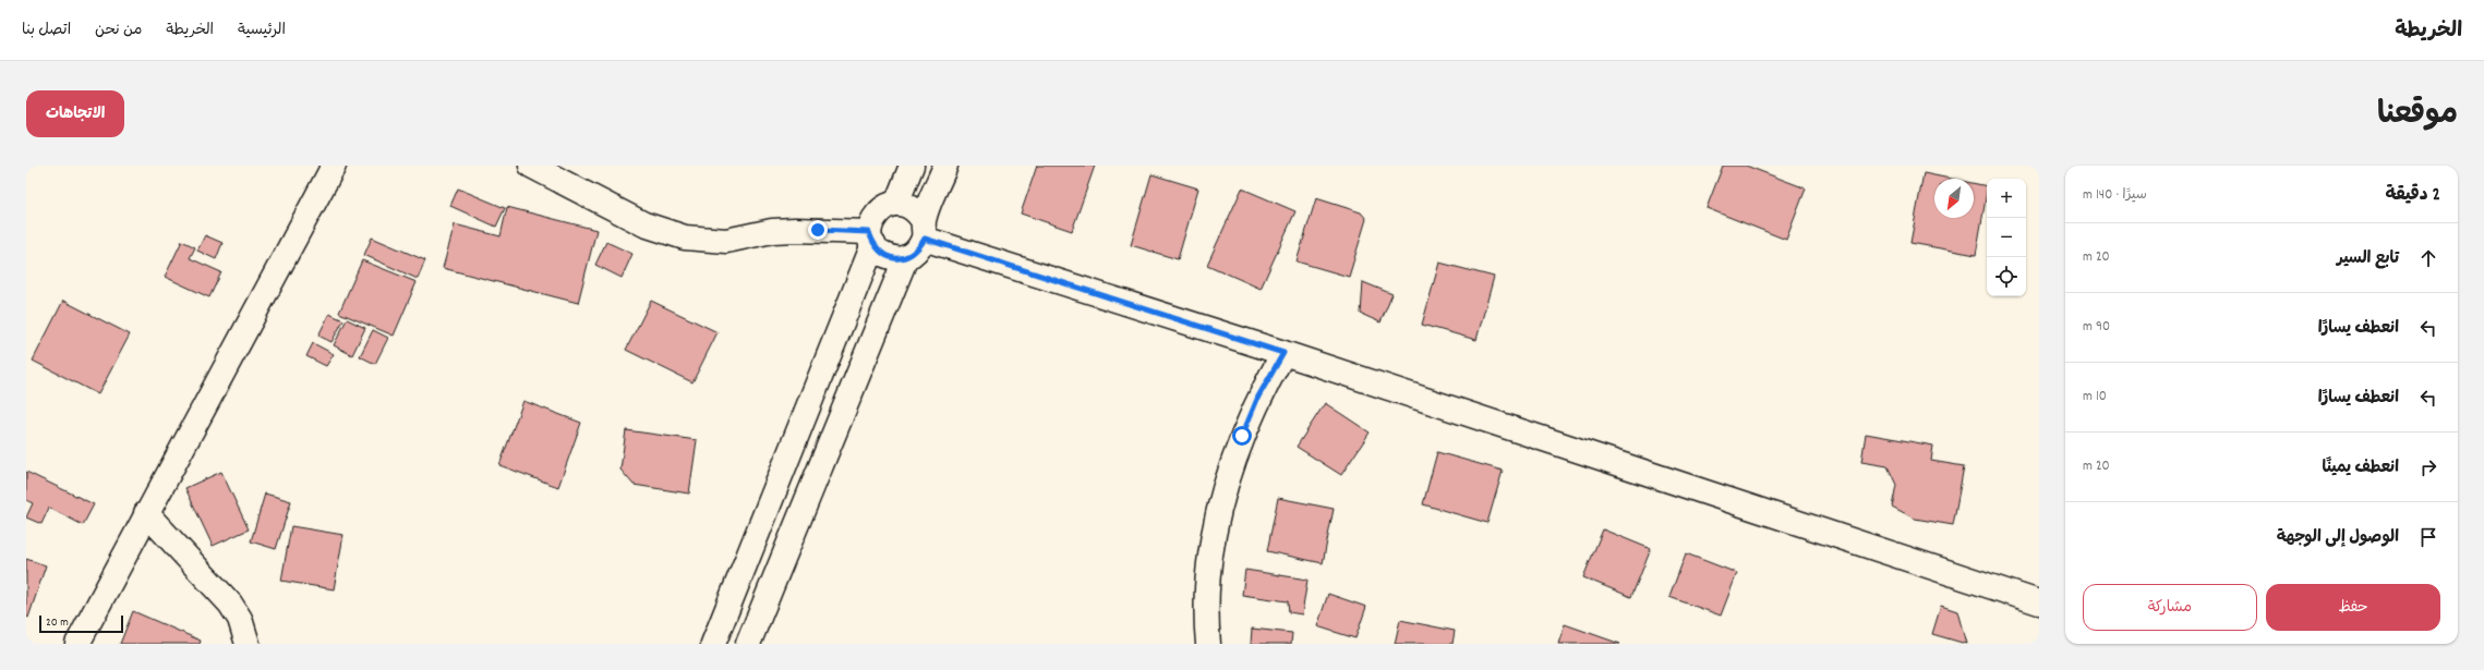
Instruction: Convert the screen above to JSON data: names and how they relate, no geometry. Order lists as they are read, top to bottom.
{
  "scale_bar": "20 m",
  "north": "bottom left",
  "page": {
    "header": "الخريطة",
    "nav": [
      "الرئيسية",
      "الخريطة",
      "من نحن",
      "اتصل بنا"
    ],
    "title": "موقعنا",
    "buttons": [
      "الاتجاهات",
      ["حفظ", "مشاركة"]
    ],
    "heading": ["2 دقيقة", "سيرًا · 140 m"],
    "map_buttons": ["+", "−"],
    "list": [
      ["تابع السير", "20 m"],
      ["انعطف يسارًا", "90 m"],
      ["انعطف يسارًا", "10 m"],
      ["انعطف يمينًا", "20 m"],
      "الوصول إلى الوجهة"
    ],
    "scale": "20 m"
  }
}
